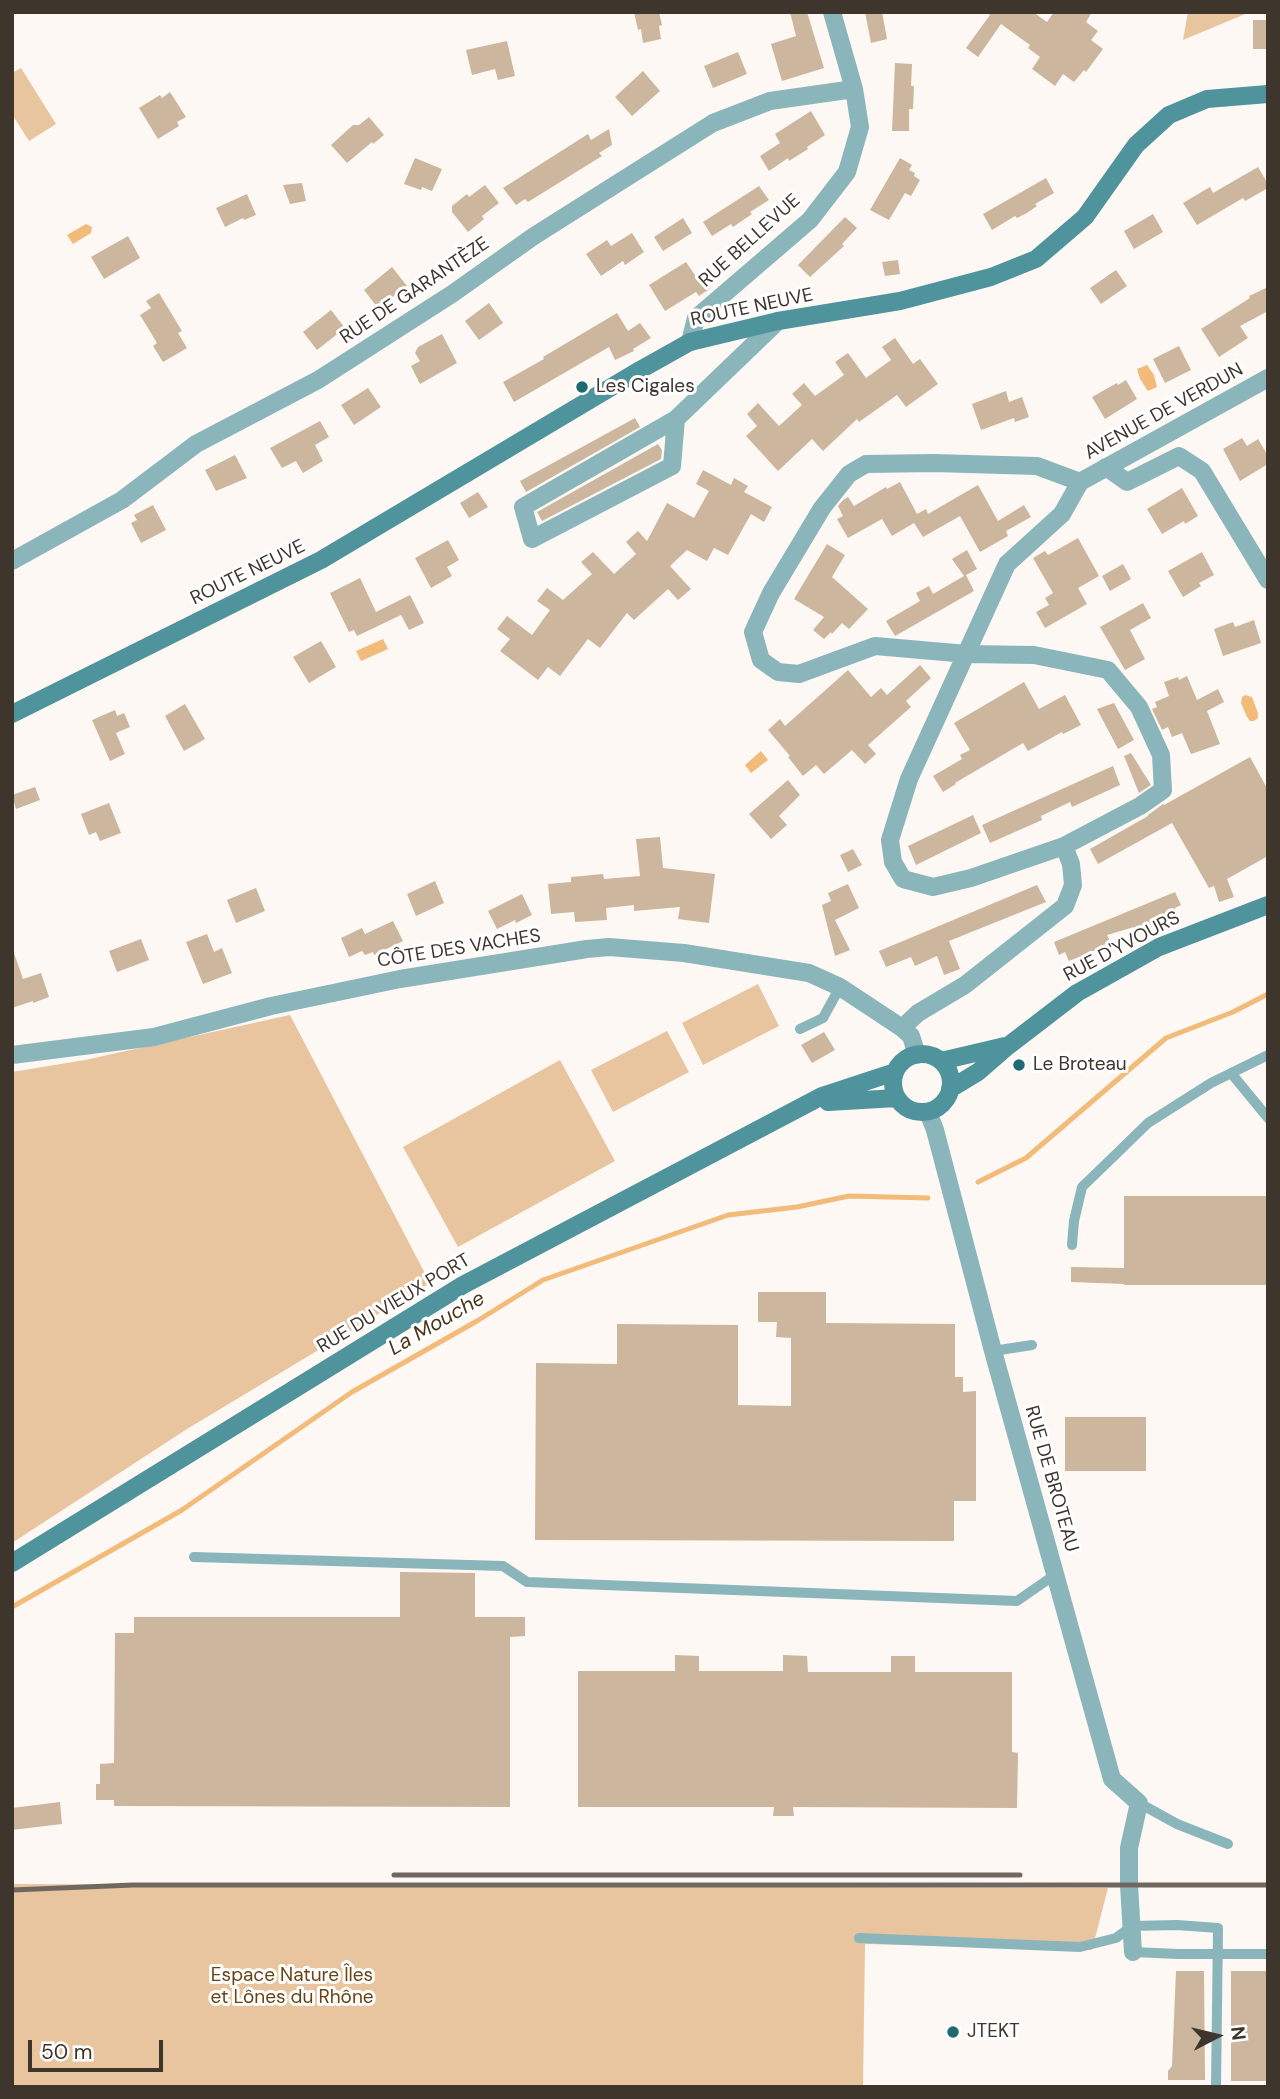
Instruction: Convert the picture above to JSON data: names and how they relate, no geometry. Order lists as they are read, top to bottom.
{
  "streets": {
    "main road": ["ROUTE NEUVE", "RUE D'YVOURS", "RUE DU VIEUX PORT"],
    "street": [
      "RUE BELLEVUE",
      "RUE DE GARANTÈZE",
      "AVENUE DE VERDUN",
      "CÔTE DES VACHES",
      "RUE DE BROTEAU"
    ]
  },
  "crossings": [
    ["RUE BELLEVUE", "RUE DE GARANTÈZE"],
    ["RUE BELLEVUE", "ROUTE NEUVE"],
    ["RUE D'YVOURS", "RUE DU VIEUX PORT"],
    ["RUE D'YVOURS", "RUE DE BROTEAU"],
    ["RUE DU VIEUX PORT", "RUE DE BROTEAU"]
  ],
  "water": ["La Mouche"],
  "parks": ["Espace Nature Îles et Lônes du Rhône"],
  "places": ["Les Cigales", "Le Broteau", "JTEKT"],
  "scale_bar": "50 m",
  "north": "right"
}
